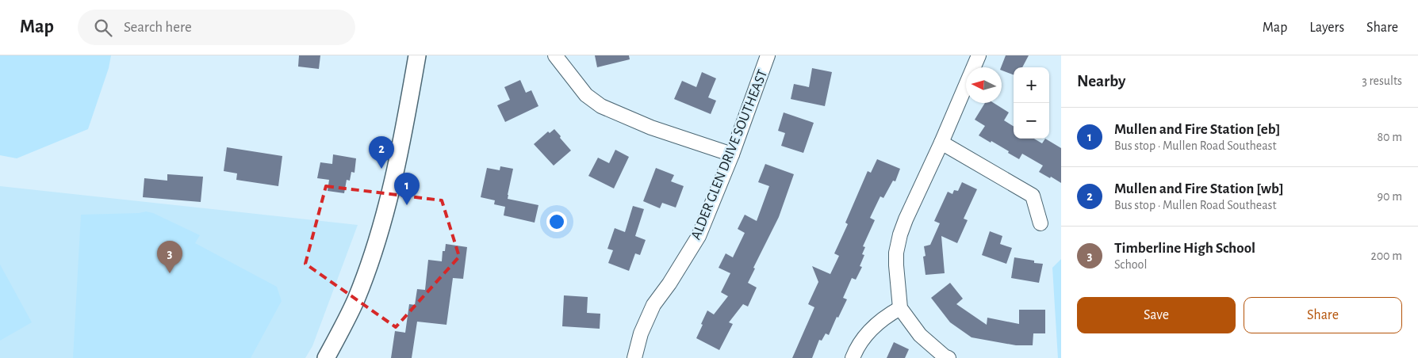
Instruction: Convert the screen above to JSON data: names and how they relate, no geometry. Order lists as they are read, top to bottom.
{
  "streets": {
    "street": ["ALDER GLEN DRIVE SOUTHEAST"]
  },
  "north": "left",
  "page": {
    "header": "Map",
    "search": "Search here",
    "nav": ["Map", "Layers", "Share"],
    "heading": ["Nearby", "3 results"],
    "map_buttons": ["+", "−"],
    "list": [
      {
        "mark": "1",
        "name": "Mullen and Fire Station [eb]",
        "note": "Bus stop · Mullen Road Southeast",
        "value": "80 m"
      },
      {
        "mark": "2",
        "name": "Mullen and Fire Station [wb]",
        "note": "Bus stop · Mullen Road Southeast",
        "value": "90 m"
      },
      {
        "mark": "3",
        "name": "Timberline High School",
        "note": "School",
        "value": "200 m"
      }
    ],
    "pins": ["2", "1", "3"],
    "buttons": ["Save", "Share"]
  }
}
